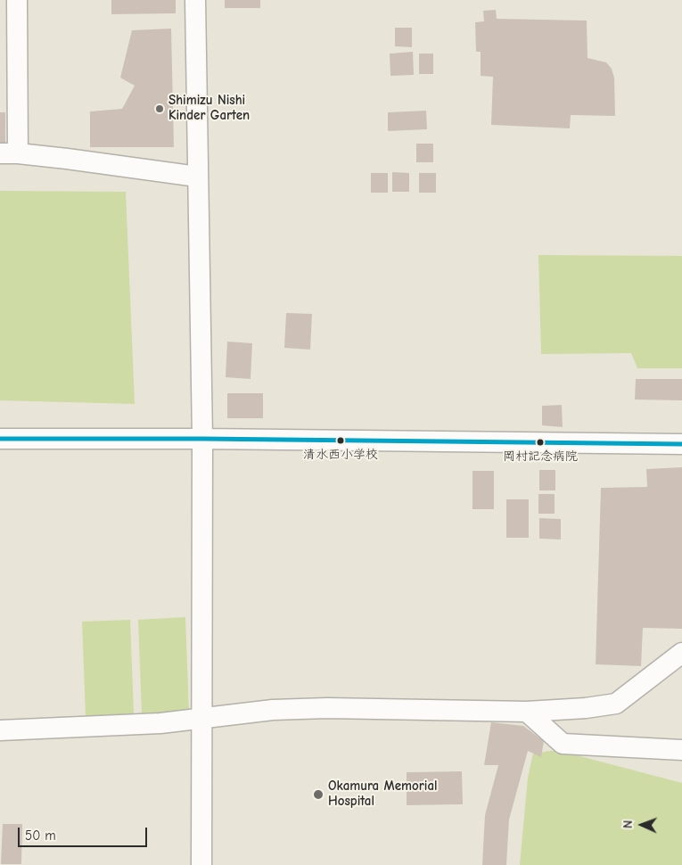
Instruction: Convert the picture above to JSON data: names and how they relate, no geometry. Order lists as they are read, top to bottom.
{
  "places": [
    "Shimizu Nishi Kinder Garten",
    "清水西小学校",
    "岡村記念病院",
    "Okamura Memorial Hospital"
  ],
  "scale_bar": "50 m",
  "north": "left"
}
